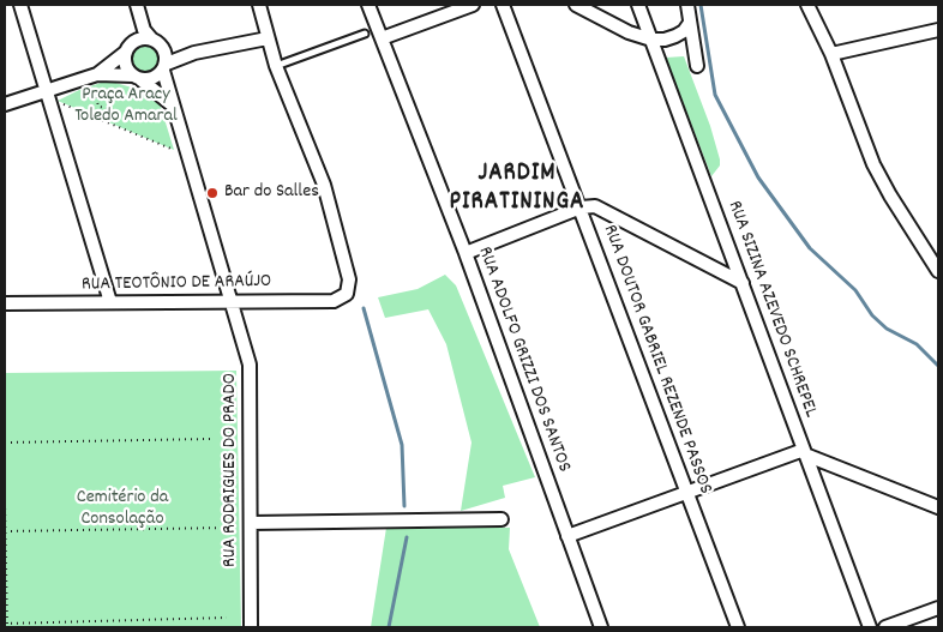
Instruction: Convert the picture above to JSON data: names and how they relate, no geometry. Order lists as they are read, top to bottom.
{
  "streets": {
    "street": [
      "RUA TEOTÔNIO DE ARAÚJO",
      "RUA SIZINA AZEVEDO SCHREPEL",
      "RUA ADOLFO GRIZZI DOS SANTOS",
      "RUA DOUTOR GABRIEL REZENDE PASSOS",
      "RUA RODRIGUES DO PRADO"
    ]
  },
  "crossings": [
    ["RUA TEOTÔNIO DE ARAÚJO", "RUA RODRIGUES DO PRADO"]
  ],
  "districts": ["JARDIM PIRATININGA"],
  "parks": ["Praça Aracy Toledo Amaral", "Cemitério da Consolação"],
  "places": ["Bar do Salles"]
}
